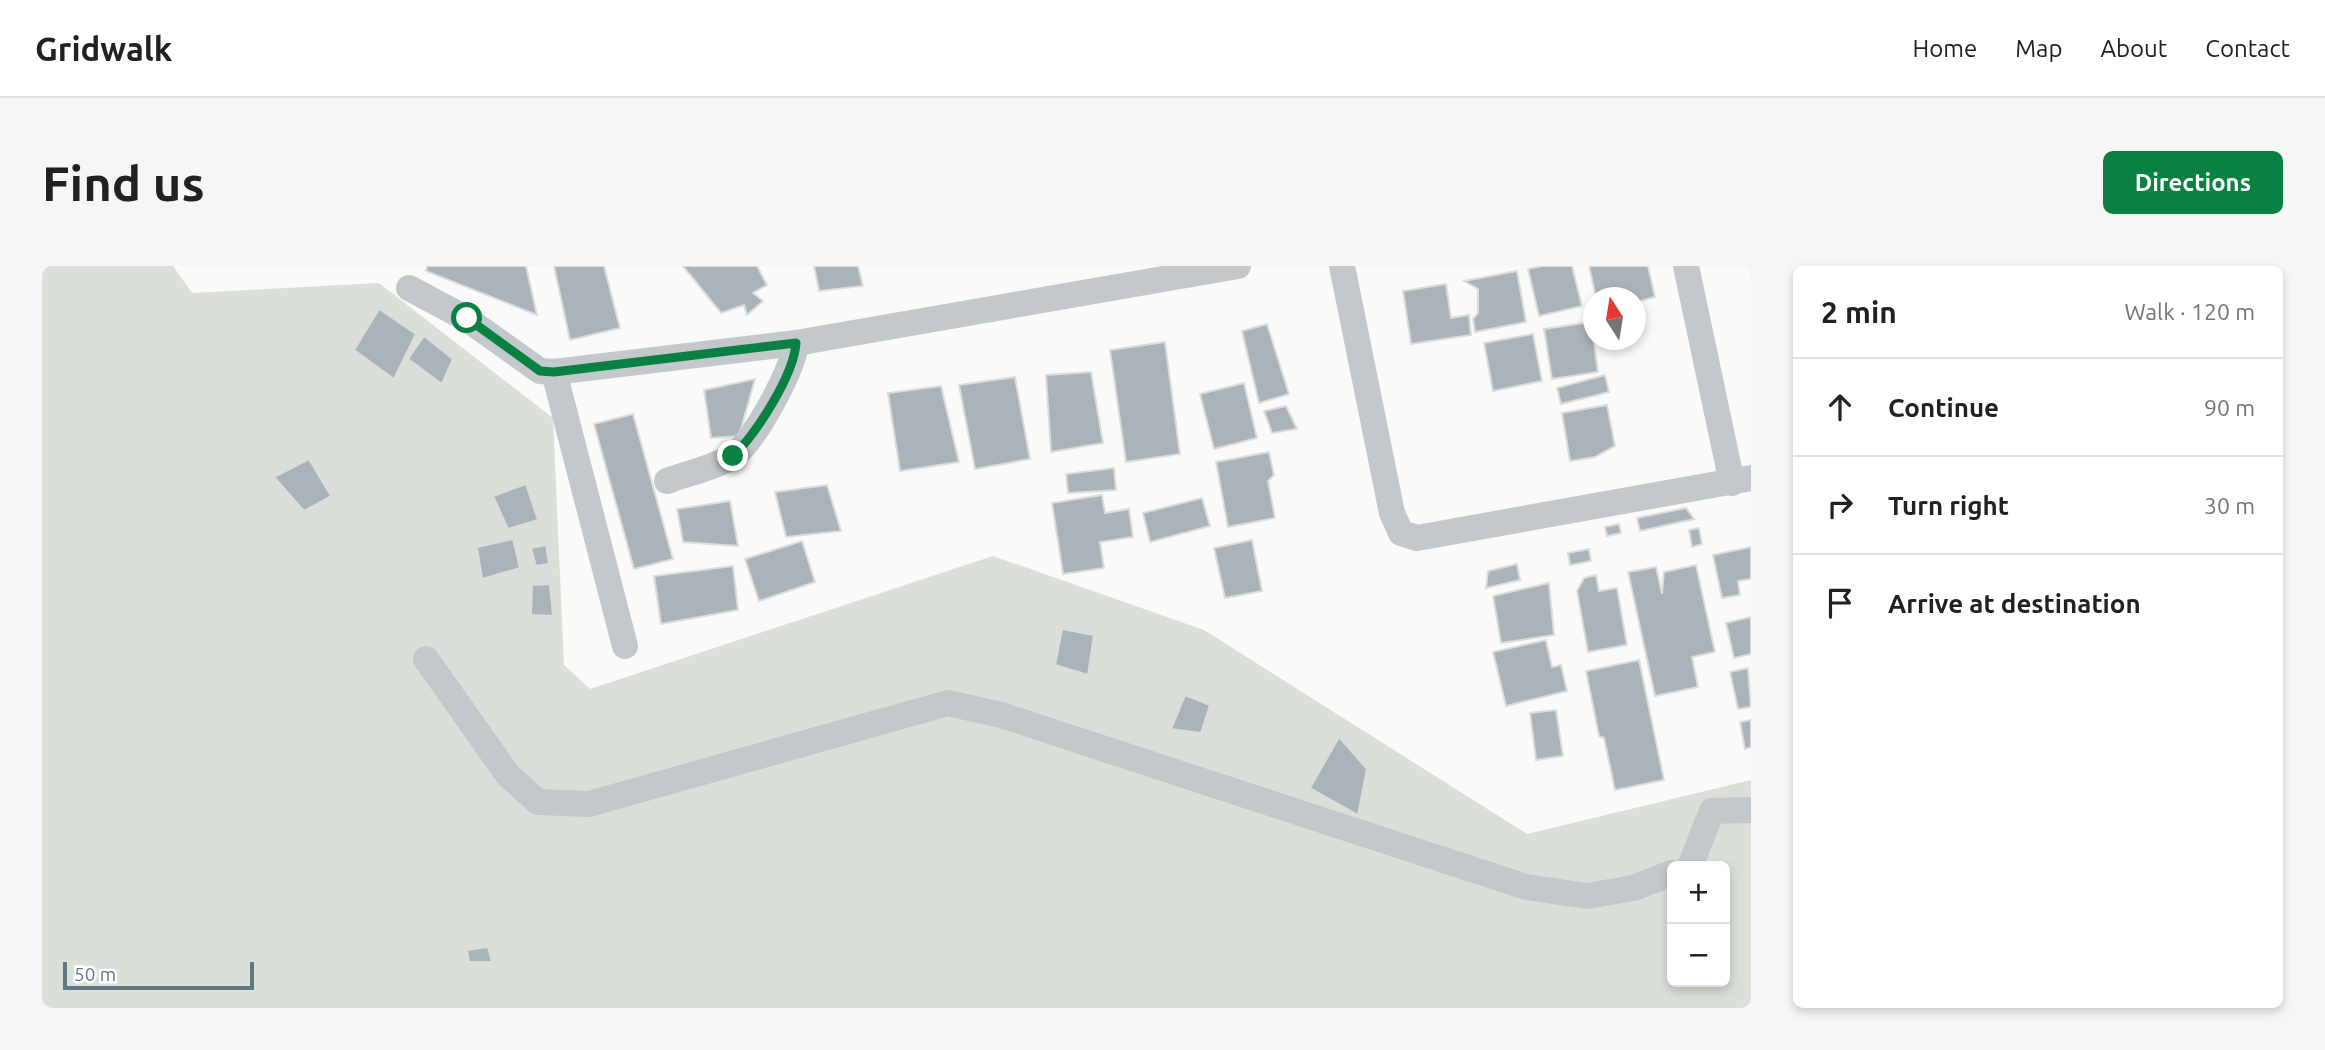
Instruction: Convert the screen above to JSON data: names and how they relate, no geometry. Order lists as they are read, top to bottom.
{
  "scale_bar": "50 m",
  "north": "top",
  "page": {
    "header": "Gridwalk",
    "nav": [
      "Home",
      "Map",
      "About",
      "Contact"
    ],
    "buttons": "Directions",
    "title": "Find us",
    "heading": ["2 min", "Walk · 120 m"],
    "list": [
      ["Continue", "90 m"],
      ["Turn right", "30 m"],
      "Arrive at destination"
    ],
    "map_buttons": ["+", "−"],
    "scale": "50 m"
  }
}
